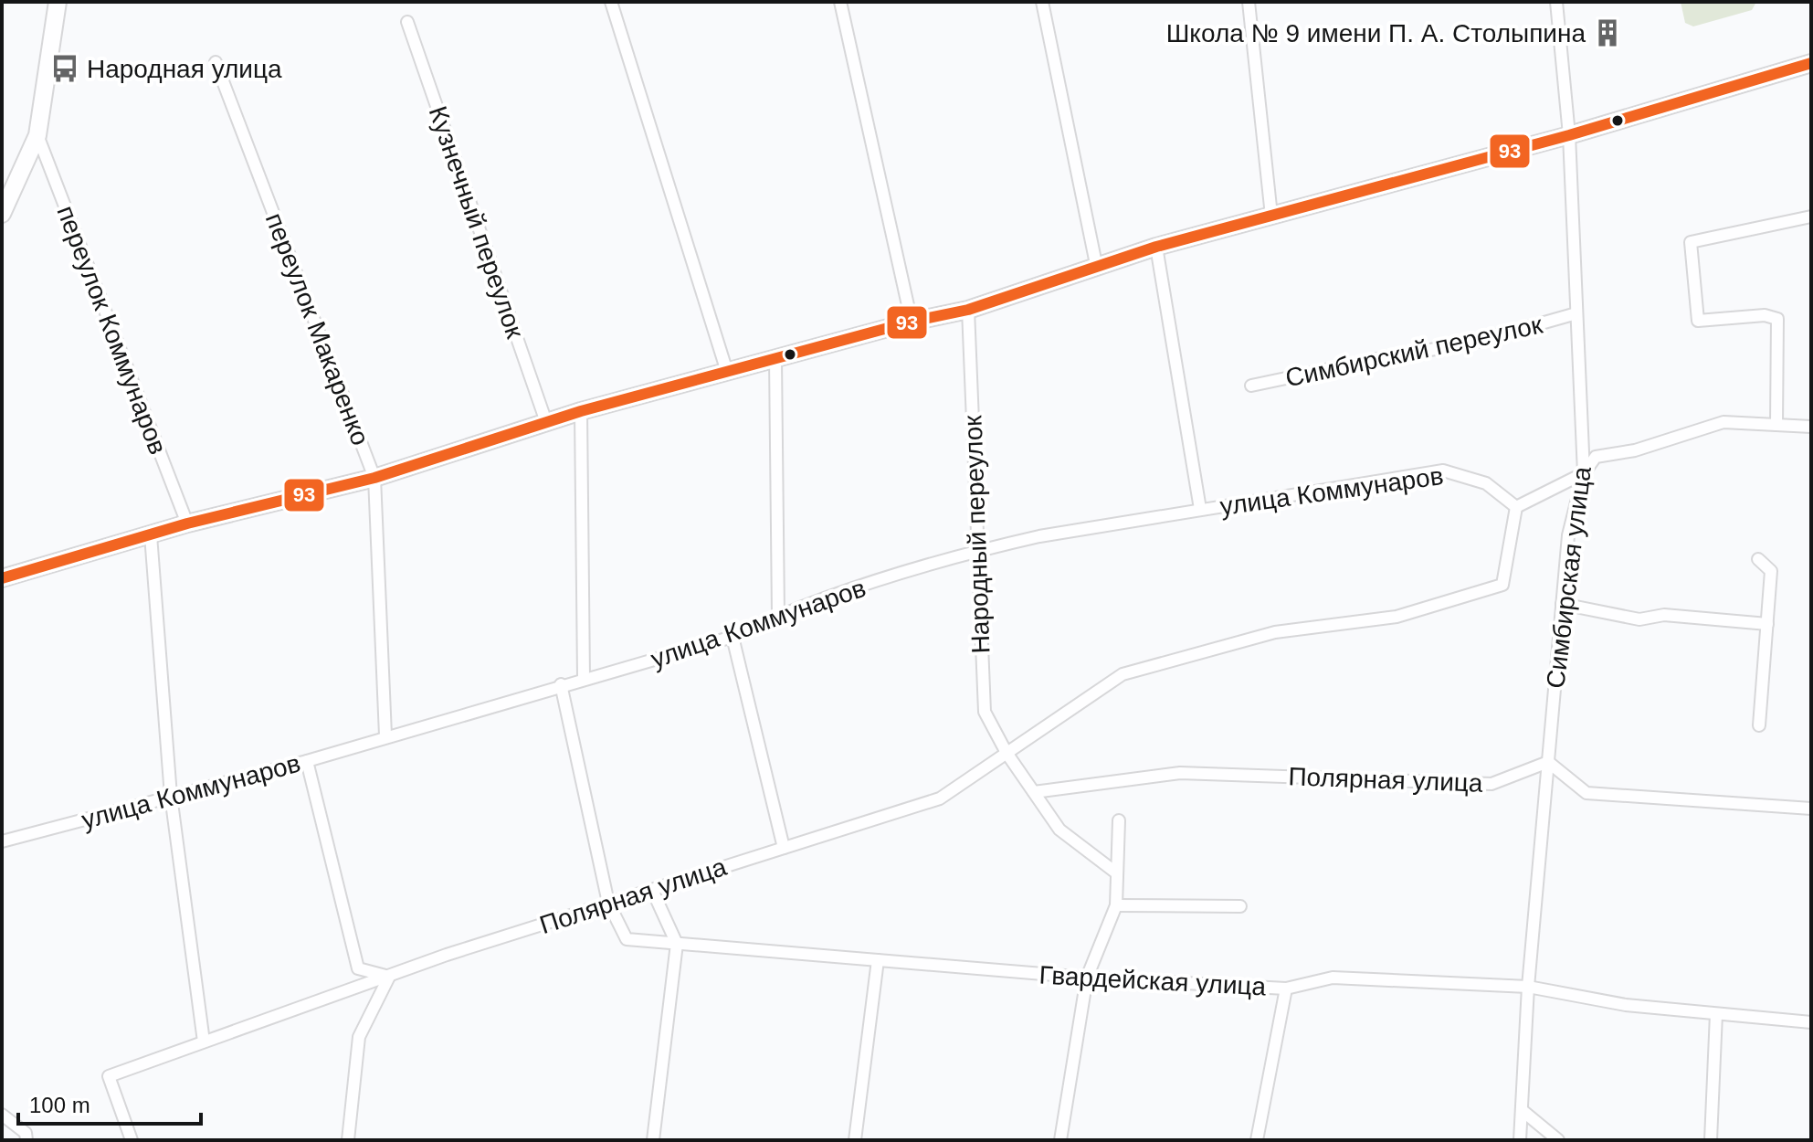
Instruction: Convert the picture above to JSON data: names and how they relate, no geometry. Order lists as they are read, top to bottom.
{
  "streets": {
    "street": [
      "Кузнечный переулок",
      "переулок Макаренко",
      "переулок Коммунаров",
      "Симбирский переулок",
      "улица Коммунаров",
      "Народный переулок",
      "Симбирская улица",
      "Полярная улица",
      "Гвардейская улица"
    ]
  },
  "crossings": [
    ["переулок Макаренко", "улица Коммунаров"],
    ["Симбирский переулок", "Симбирская улица"],
    ["улица Коммунаров", "Народный переулок"],
    ["улица Коммунаров", "Полярная улица"],
    ["Народный переулок", "Полярная улица"],
    ["Симбирская улица", "Полярная улица"],
    ["Симбирская улица", "Гвардейская улица"],
    ["Полярная улица", "Гвардейская улица"]
  ],
  "places": {
    "building": ["Школа № 9 имени П. А. Столыпина"],
    "bus stop": ["Народная улица"]
  },
  "lines": ["transit line 93"],
  "scale_bar": "100 m"
}
